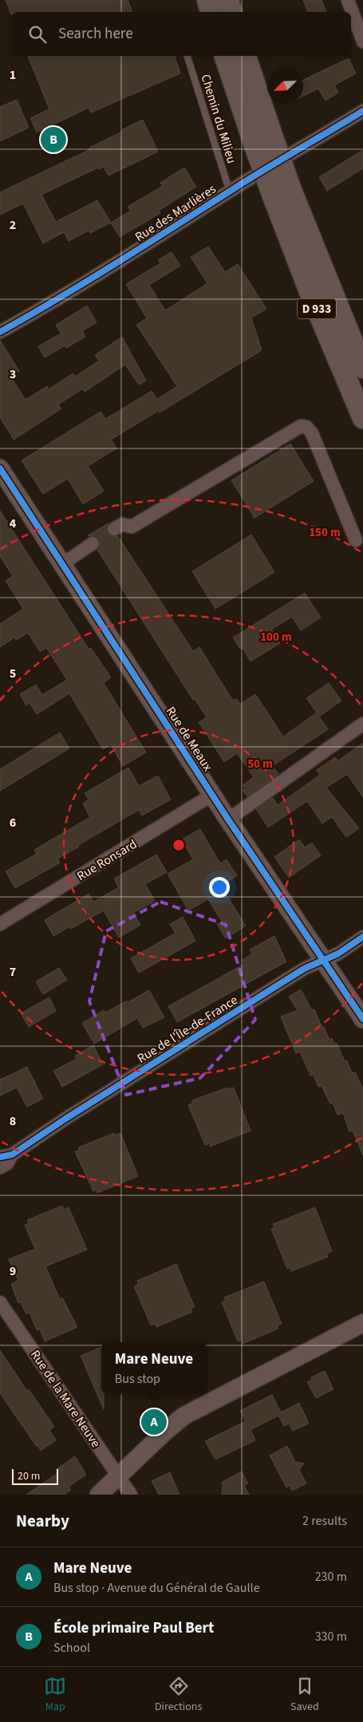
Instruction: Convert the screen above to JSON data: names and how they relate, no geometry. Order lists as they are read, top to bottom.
{
  "streets": {
    "highway": ["D 933"],
    "main road": ["Rue de Meaux"],
    "street": [
      "Rue des Marlières",
      "Rue Ronsard",
      "Rue de l'Île-de-France",
      "Rue de la Mare Neuve"
    ],
    "lane": ["Chemin du Milieu"]
  },
  "crossings": [
    ["Chemin du Milieu", "Rue des Marlières"],
    ["Rue de Meaux", "Rue Ronsard"],
    ["Rue de Meaux", "Rue de l'Île-de-France"]
  ],
  "scale_bar": "20 m",
  "north": "bottom left",
  "page": {
    "search": "Search here",
    "pins": ["B", "A"],
    "popup": ["Mare Neuve", "Bus stop"],
    "scale": "20 m",
    "heading": ["Nearby", "2 results"],
    "list": [
      {
        "mark": "A",
        "name": "Mare Neuve",
        "note": "Bus stop · Avenue du Général de Gaulle",
        "value": "230 m"
      },
      {
        "mark": "B",
        "name": "École primaire Paul Bert",
        "note": "School",
        "value": "330 m"
      }
    ],
    "nav": ["Map", "Directions", "Saved"]
  },
  "grid": {
    "rows": [
      "1",
      "2",
      "3",
      "4",
      "5",
      "6",
      "7",
      "8",
      "9"
    ]
  },
  "rings": ["150 m", "100 m", "50 m"]
}
